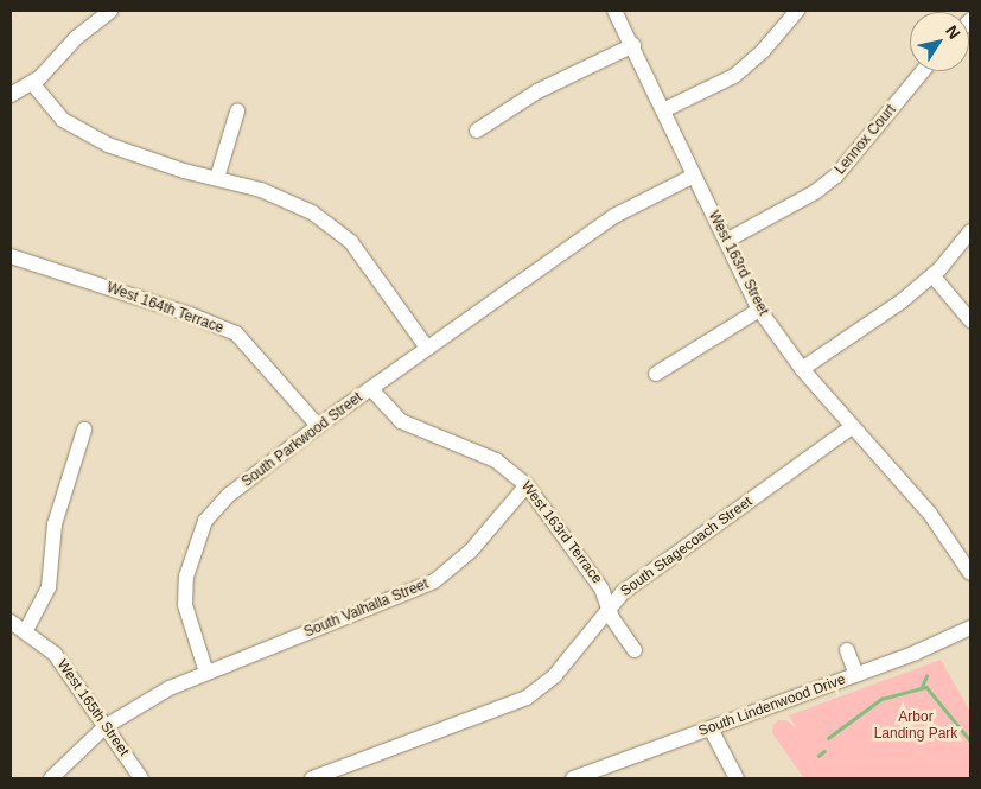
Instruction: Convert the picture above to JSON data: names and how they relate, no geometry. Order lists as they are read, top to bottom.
{
  "streets": {
    "street": [
      "Lennox Court",
      "West 163rd Street",
      "West 164th Terrace",
      "South Parkwood Street",
      "West 163rd Terrace",
      "South Stagecoach Street",
      "South Valhalla Street",
      "South Lindenwood Drive",
      "West 165th Street"
    ]
  },
  "crossings": [
    ["Lennox Court", "West 163rd Street"],
    ["West 163rd Street", "South Parkwood Street"],
    ["West 163rd Street", "South Stagecoach Street"],
    ["West 164th Terrace", "South Parkwood Street"],
    ["South Parkwood Street", "West 163rd Terrace"],
    ["South Parkwood Street", "South Valhalla Street"],
    ["West 163rd Terrace", "South Stagecoach Street"],
    ["West 163rd Terrace", "South Valhalla Street"]
  ],
  "parks": ["Arbor Landing Park"],
  "north": "top right"
}
